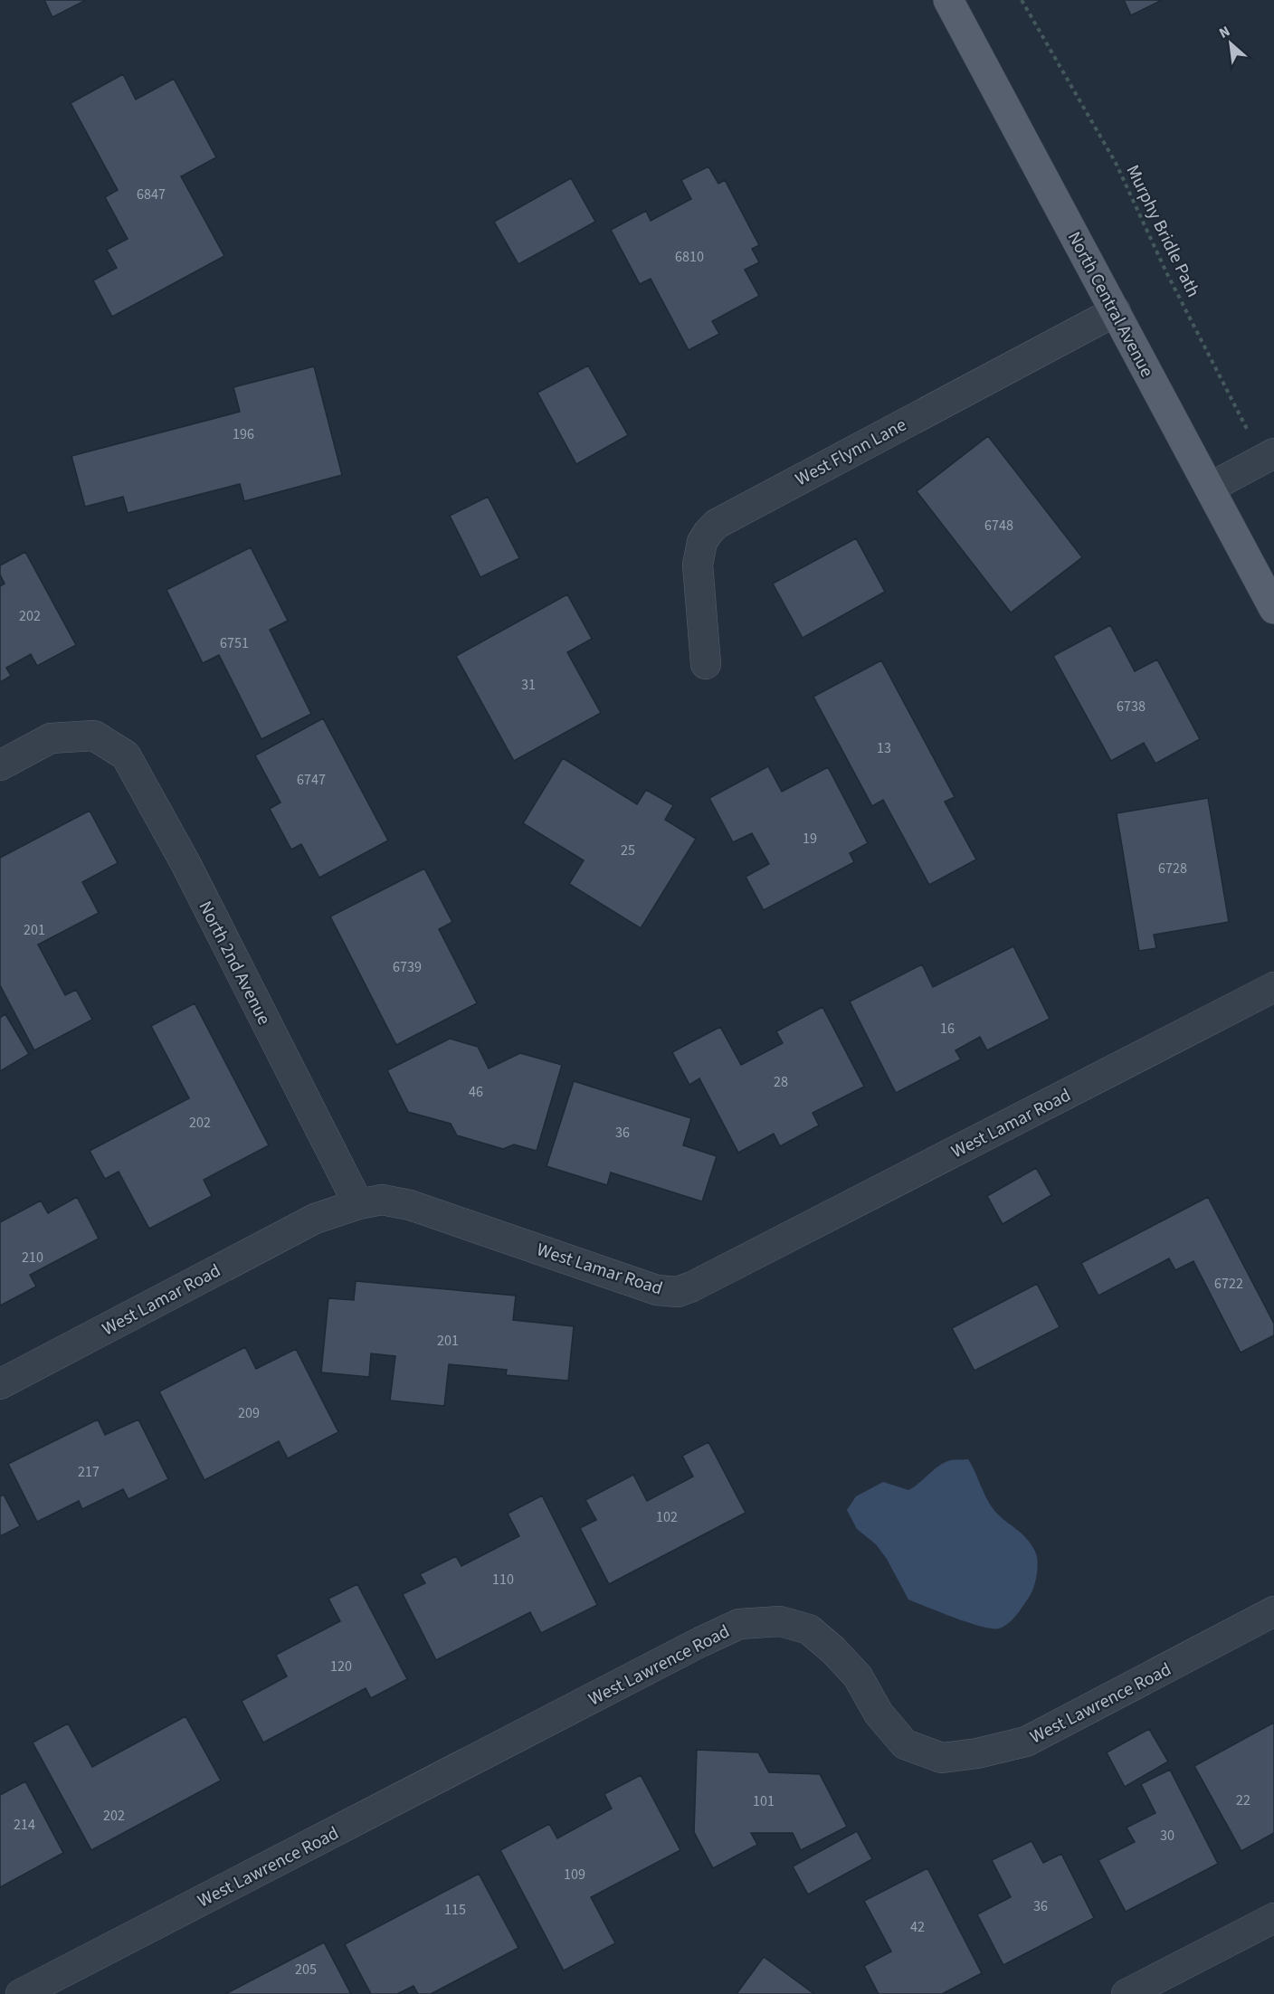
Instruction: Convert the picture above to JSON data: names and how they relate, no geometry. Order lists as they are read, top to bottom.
{
  "streets": {
    "main road": ["North Central Avenue"],
    "street": [
      "West Flynn Lane",
      "North 2nd Avenue",
      "West Lamar Road",
      "West Lawrence Road"
    ],
    "path": ["Murphy Bridle Path"]
  },
  "crossings": [
    ["North Central Avenue", "West Flynn Lane"],
    ["North 2nd Avenue", "West Lamar Road"]
  ],
  "house_numbers": [
    "6847",
    "6810",
    "196",
    "6748",
    "202",
    "6751",
    "31",
    "6738",
    "13",
    "6747",
    "19",
    "25",
    "6728",
    "201",
    "6739",
    "16",
    "28",
    "46",
    "202",
    "36",
    "210",
    "6722",
    "201",
    "209",
    "217",
    "102",
    "110",
    "120",
    "22",
    "101",
    "202",
    "214",
    "30",
    "109",
    "36",
    "115",
    "42",
    "205"
  ],
  "north": "top left"
}
